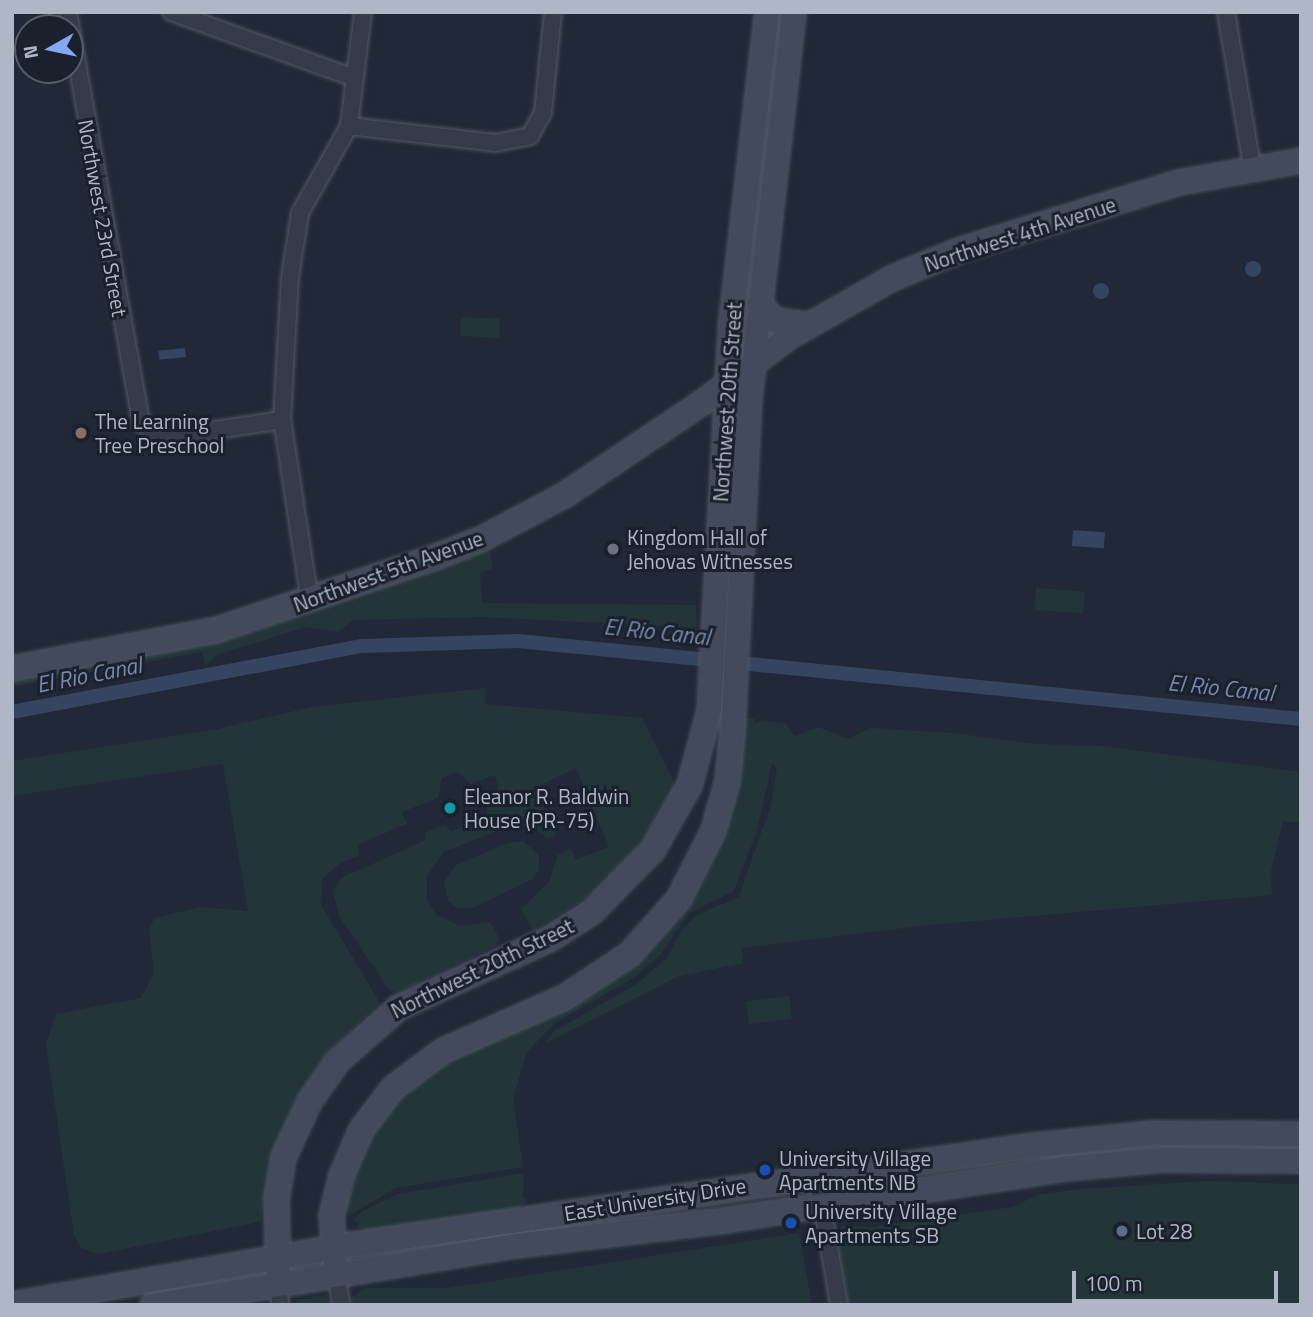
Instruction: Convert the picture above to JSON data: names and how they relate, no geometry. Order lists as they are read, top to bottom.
{
  "streets": {
    "street": [
      "Northwest 23rd Street",
      "Northwest 4th Avenue",
      "Northwest 20th Street",
      "Northwest 5th Avenue",
      "East University Drive"
    ]
  },
  "crossings": [
    ["Northwest 4th Avenue", "Northwest 20th Street"],
    ["Northwest 4th Avenue", "Northwest 5th Avenue"],
    ["Northwest 20th Street", "Northwest 5th Avenue"],
    ["Northwest 20th Street", "East University Drive"]
  ],
  "water": ["El Rio Canal"],
  "places": [
    "The Learning Tree Preschool",
    "Kingdom Hall of Jehovas Witnesses",
    "Eleanor R. Baldwin House (PR-75)",
    "University Village Apartments NB",
    "University Village Apartments SB",
    "Lot 28"
  ],
  "scale_bar": "100 m",
  "north": "left"
}
